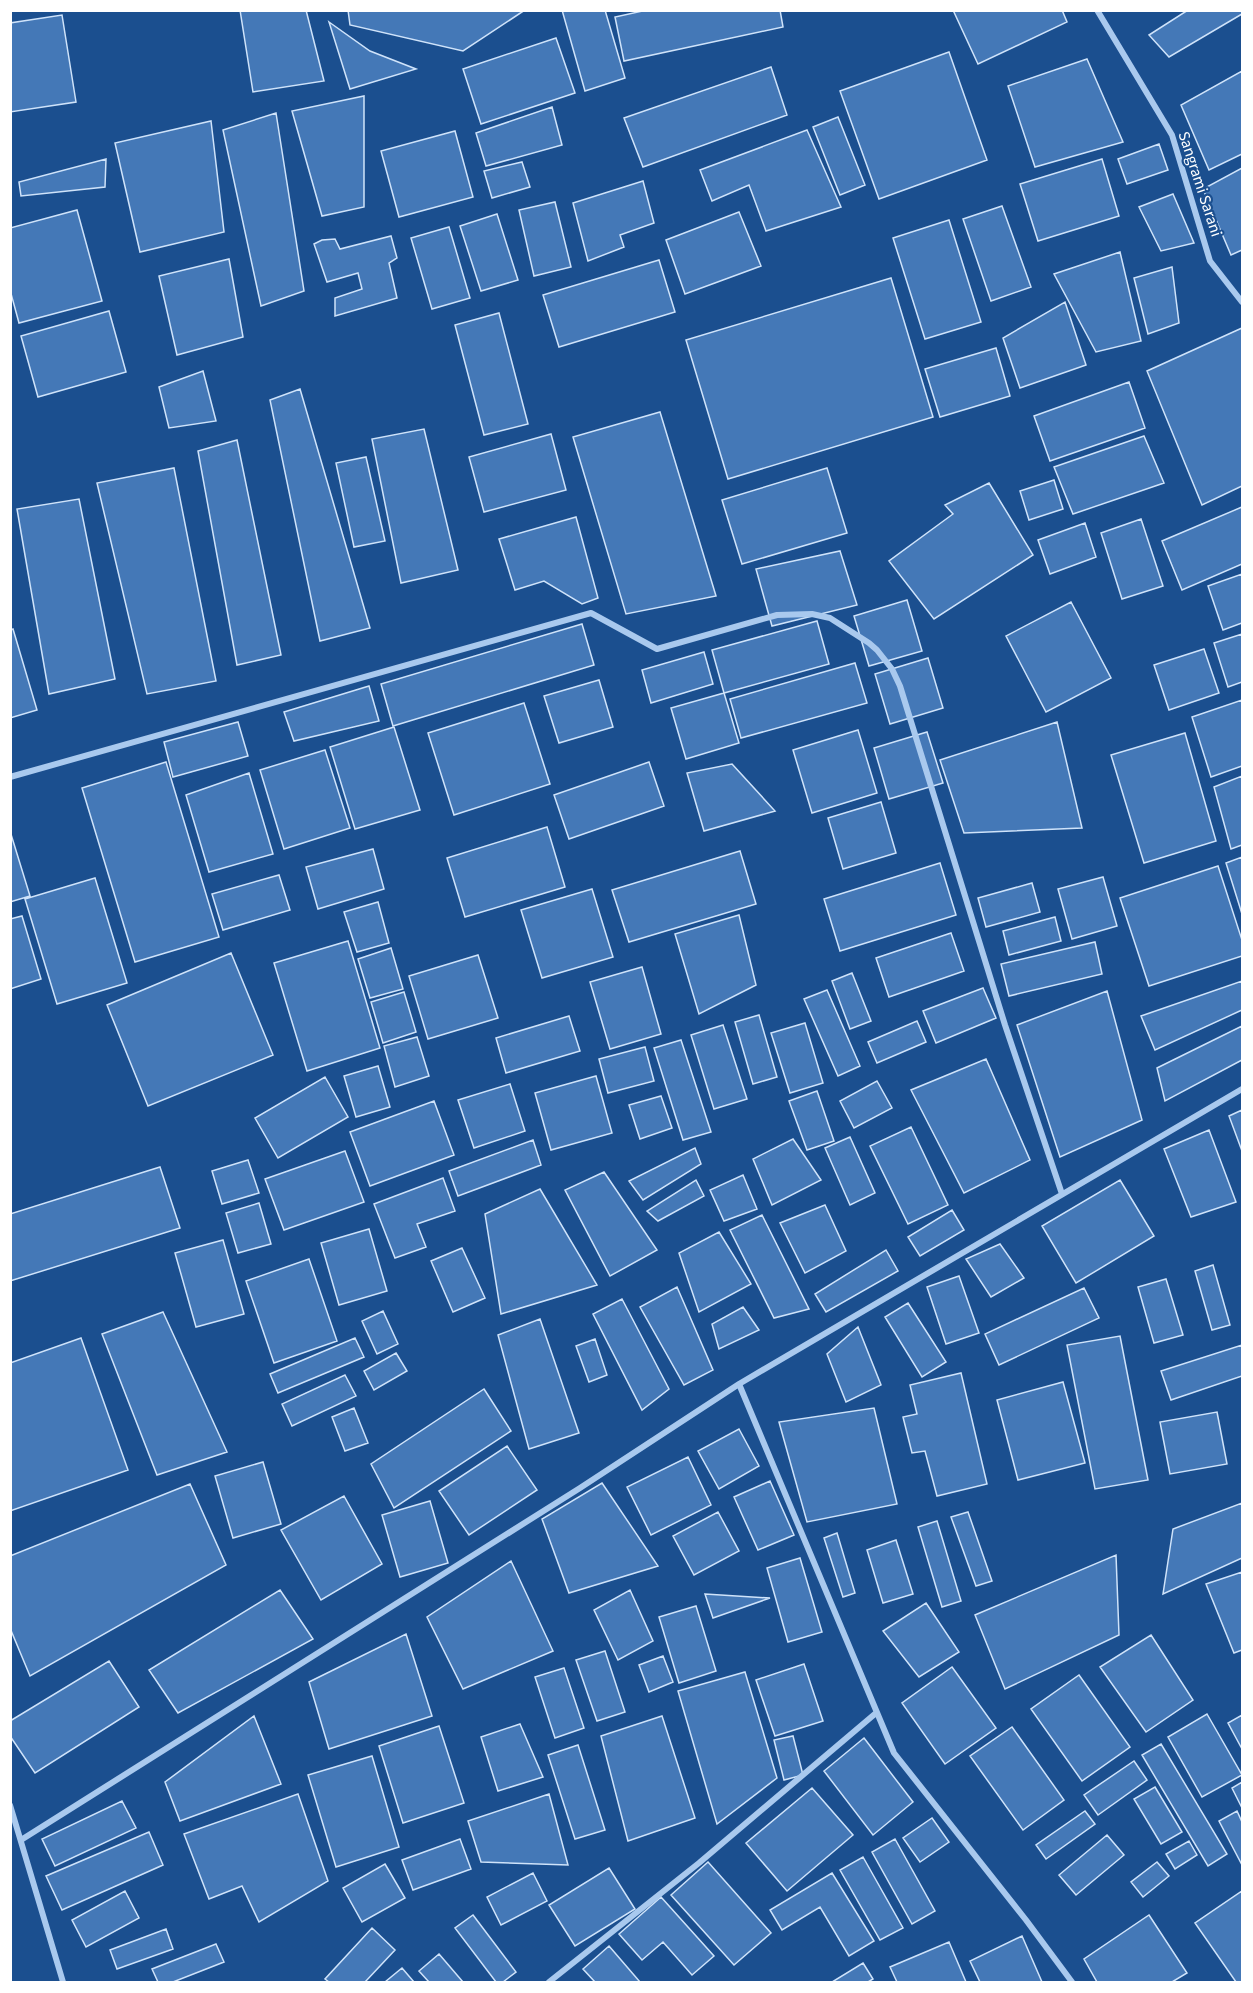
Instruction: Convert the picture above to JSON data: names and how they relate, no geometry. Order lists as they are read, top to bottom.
{
  "streets": {
    "street": ["Sangrami Sarani"]
  }
}
